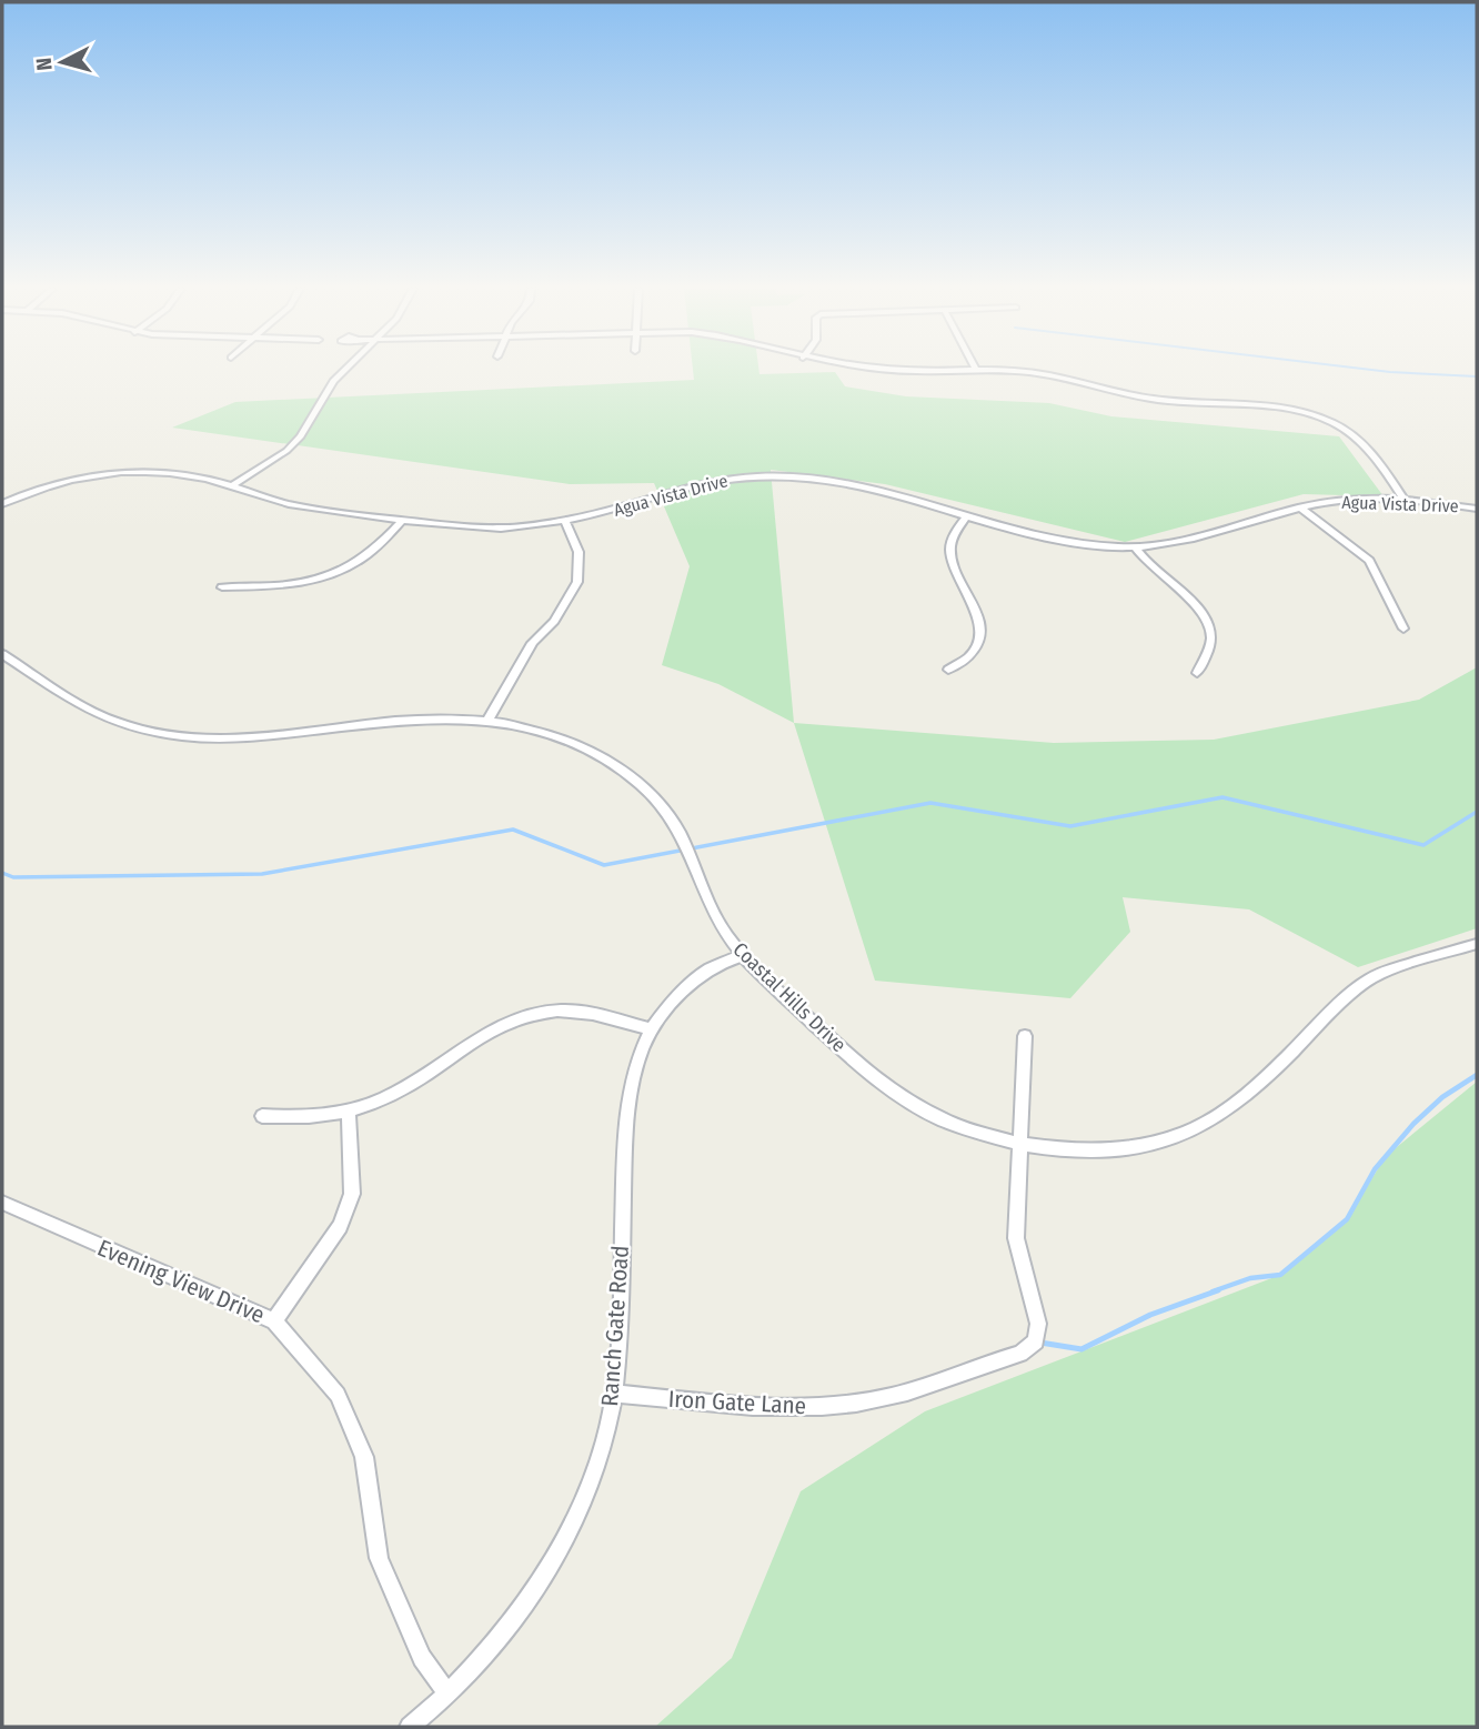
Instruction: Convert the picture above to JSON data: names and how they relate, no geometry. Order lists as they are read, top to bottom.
{
  "streets": {
    "street": [
      "Agua Vista Drive",
      "Coastal Hills Drive",
      "Evening View Drive",
      "Ranch Gate Road",
      "Iron Gate Lane"
    ]
  },
  "crossings": [
    ["Coastal Hills Drive", "Ranch Gate Road"],
    ["Coastal Hills Drive", "Iron Gate Lane"],
    ["Evening View Drive", "Ranch Gate Road"],
    ["Ranch Gate Road", "Iron Gate Lane"]
  ],
  "north": "left"
}
